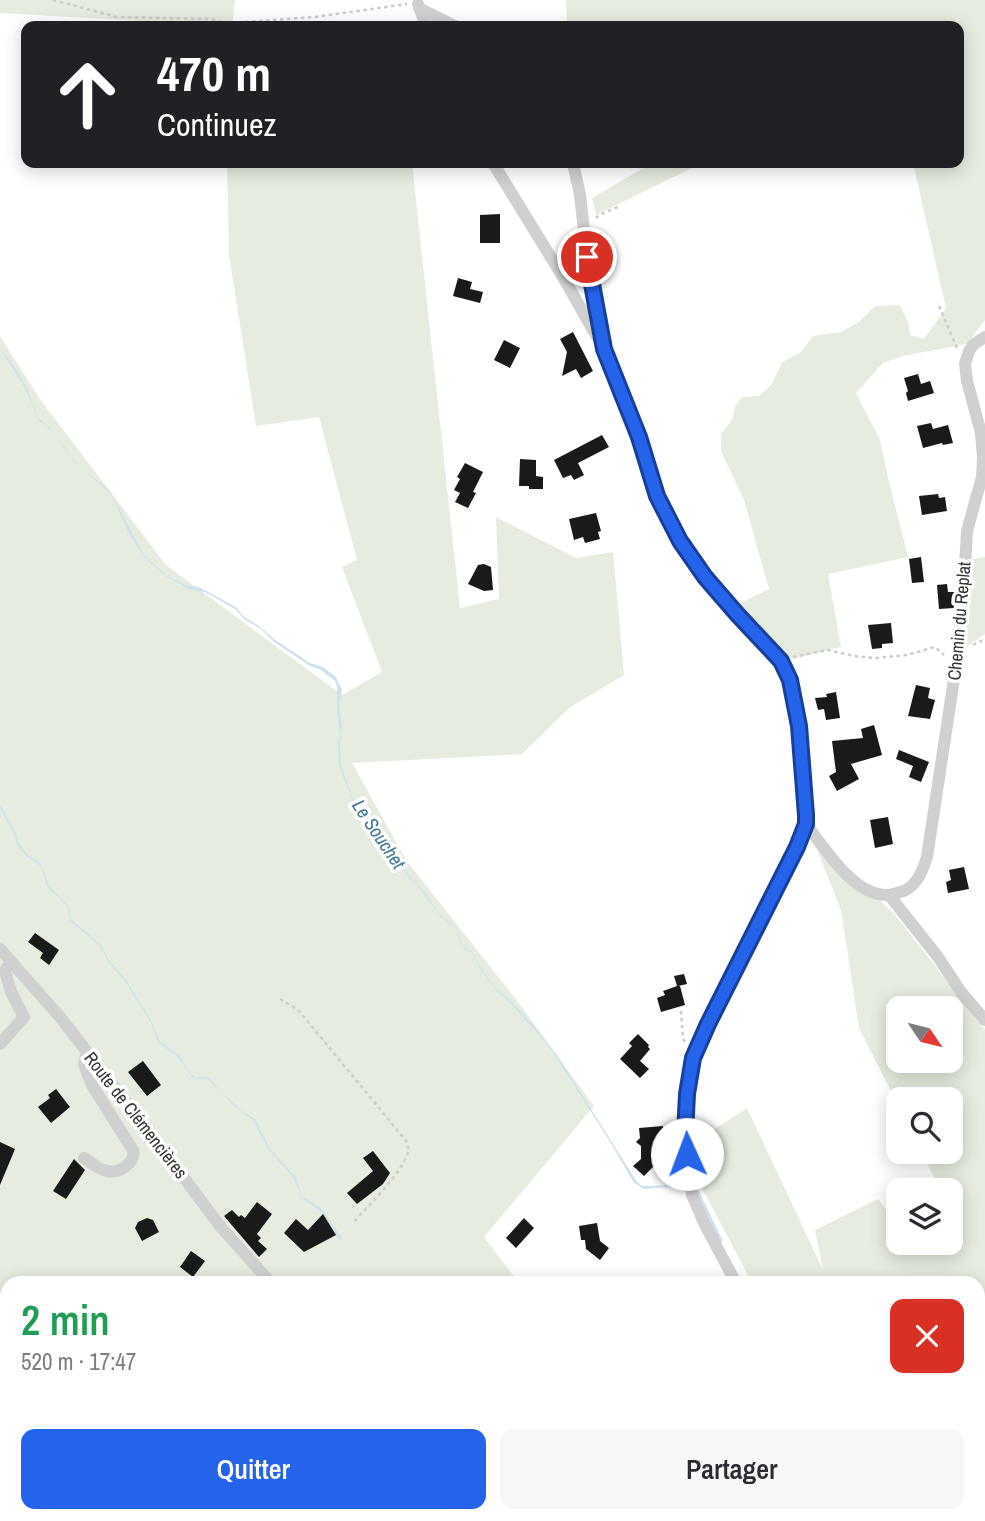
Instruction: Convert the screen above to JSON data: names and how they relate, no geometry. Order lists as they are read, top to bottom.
{
  "streets": {
    "street": ["Chemin du Replat", "Route de Clémencières"]
  },
  "water": ["Le Souchet"],
  "north": "bottom right",
  "page": {
    "turn": ["470 m", "Continuez"],
    "heading": ["2 min", "520 m · 17:47"],
    "buttons": ["Quitter", "Partager"]
  }
}
